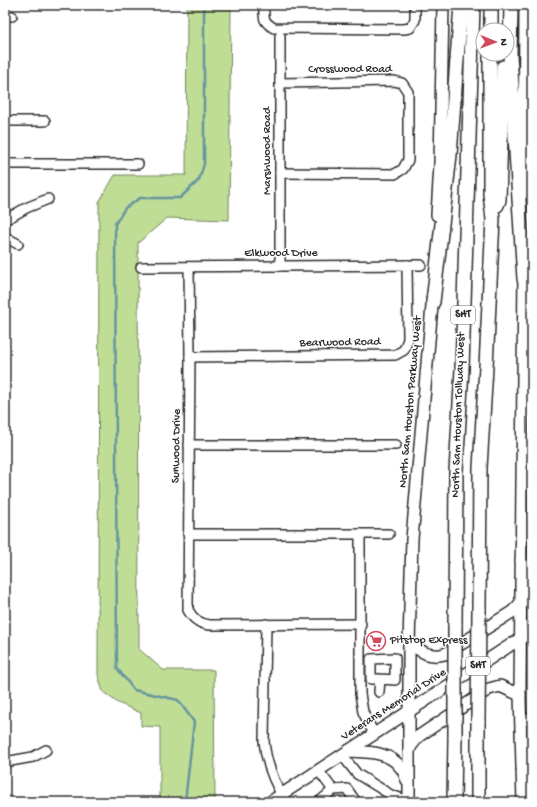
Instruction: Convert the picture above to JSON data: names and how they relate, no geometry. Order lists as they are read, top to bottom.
{
  "streets": {
    "highway": ["SHT", "North Sam Houston Tollway West"],
    "main road": ["North Sam Houston Parkway West", "Veterans Memorial Drive"],
    "street": [
      "Crosswood Road",
      "Marshwood Road",
      "Elkwood Drive",
      "Bearwood Road",
      "Sunwood Drive"
    ]
  },
  "crossings": [
    ["Crosswood Road", "Marshwood Road"],
    ["Marshwood Road", "Elkwood Drive"],
    ["Elkwood Drive", "Bearwood Road"],
    ["Elkwood Drive", "Sunwood Drive"],
    ["Bearwood Road", "Sunwood Drive"],
    ["North Sam Houston Parkway West", "Veterans Memorial Drive"]
  ],
  "places": {
    "supermarket": ["Pitstop Express"]
  },
  "north": "right"
}
